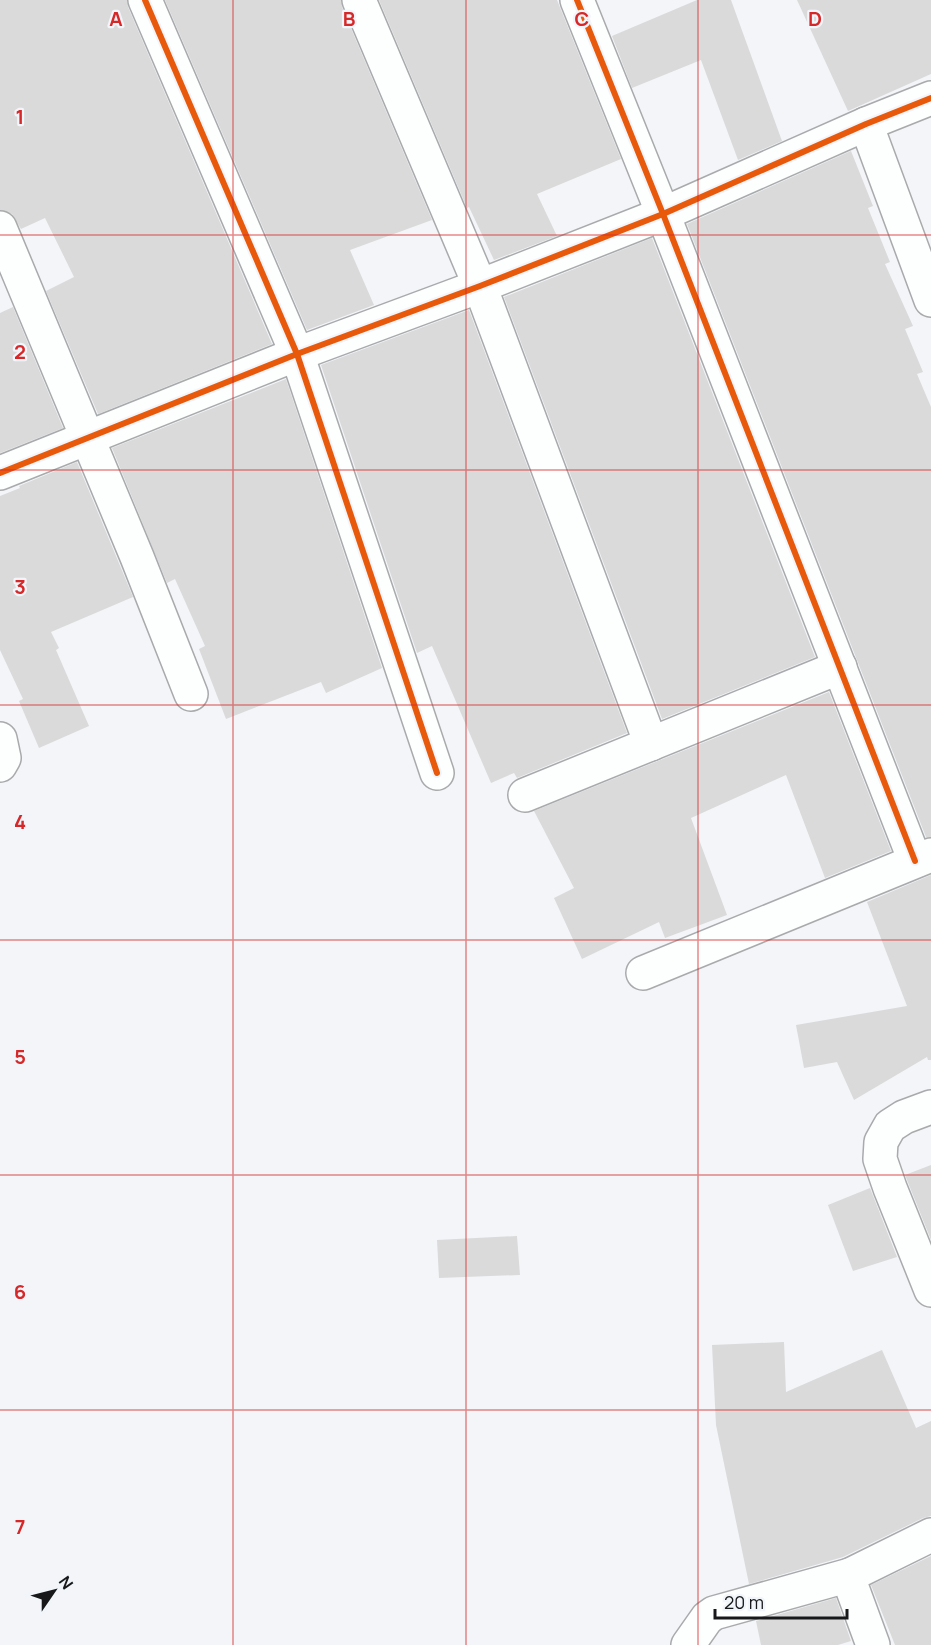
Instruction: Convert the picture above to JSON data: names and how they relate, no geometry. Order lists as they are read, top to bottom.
{
  "scale_bar": "20 m",
  "north": "top right",
  "grid": {
    "columns": [
      "A",
      "B",
      "C",
      "D"
    ],
    "rows": [
      "1",
      "2",
      "3",
      "4",
      "5",
      "6",
      "7"
    ]
  }
}
